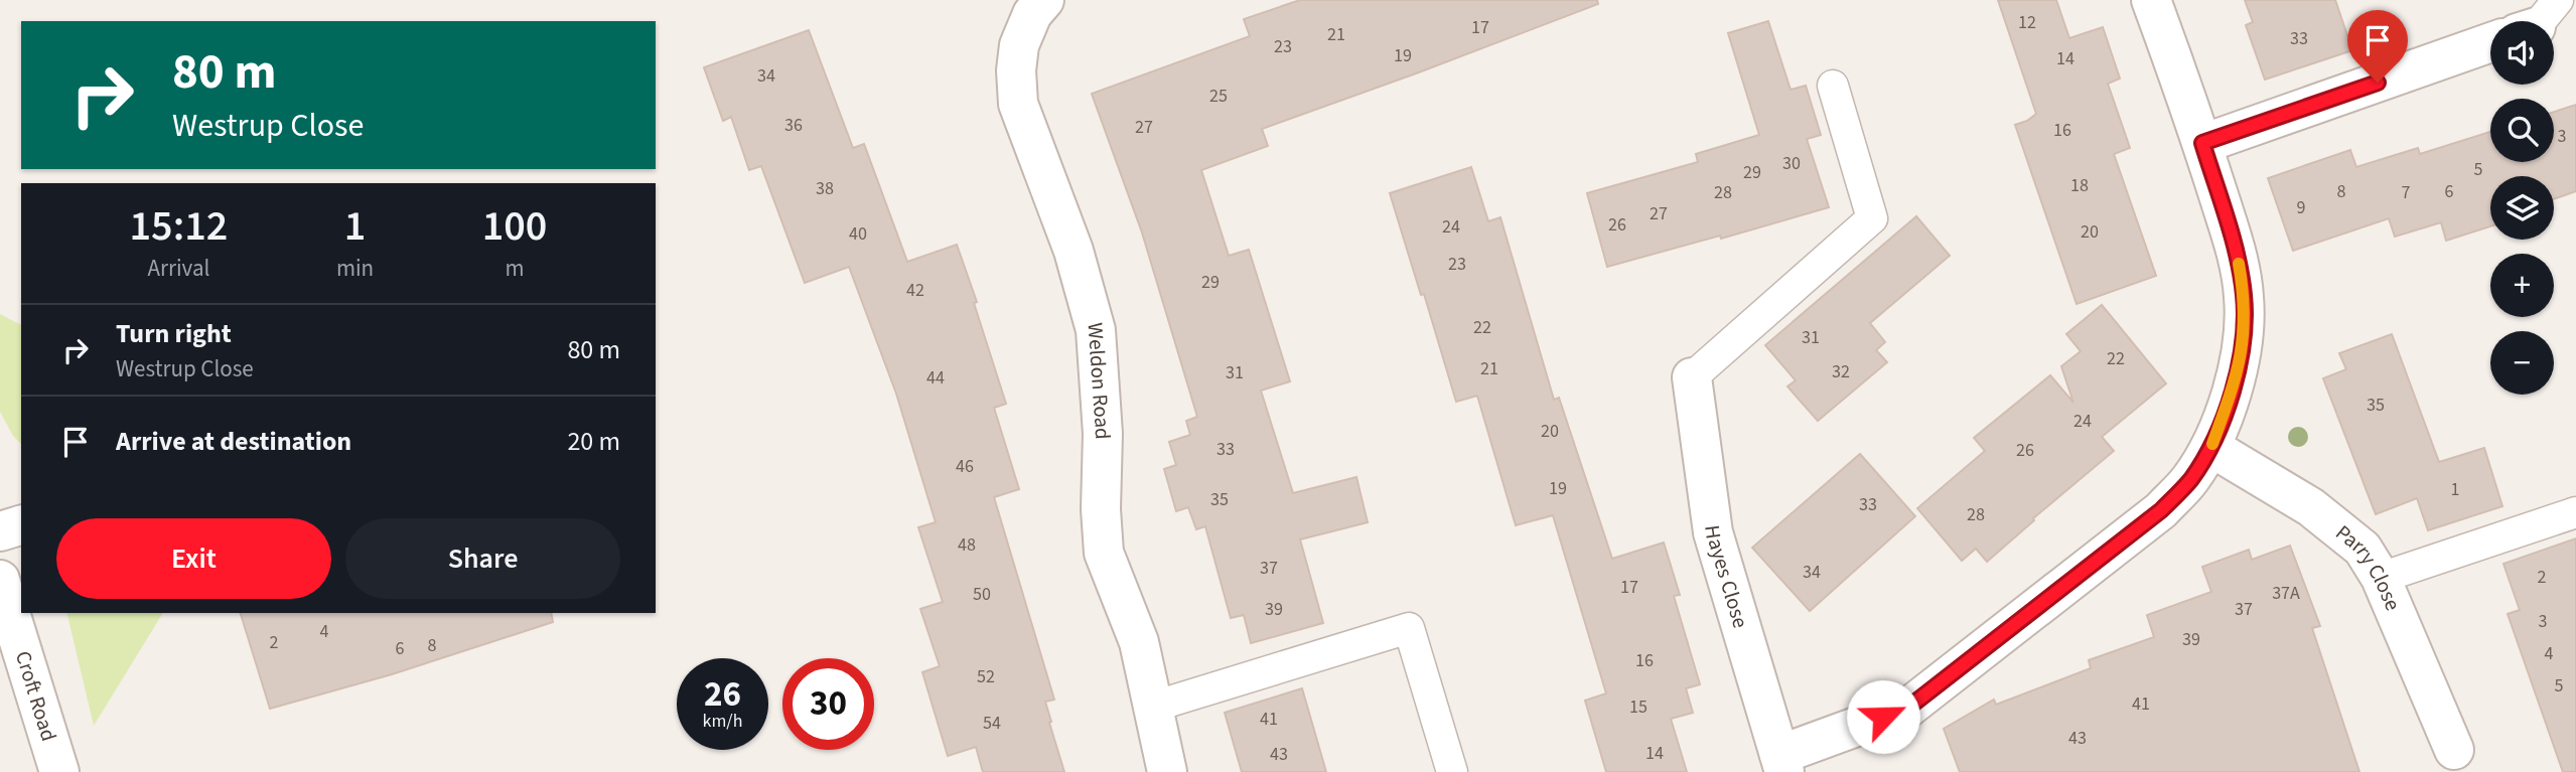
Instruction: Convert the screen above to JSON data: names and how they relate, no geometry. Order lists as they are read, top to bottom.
{
  "streets": {
    "street": [
      "Weldon Road",
      "Parry Close",
      "Hayes Close",
      "Croft Road"
    ]
  },
  "house_numbers": [
    "12",
    "17",
    "21",
    "33",
    "23",
    "19",
    "14",
    "34",
    "25",
    "36",
    "27",
    "16",
    "3",
    "30",
    "5",
    "29",
    "18",
    "38",
    "8",
    "6",
    "28",
    "7",
    "9",
    "27",
    "26",
    "24",
    "20",
    "40",
    "23",
    "29",
    "42",
    "22",
    "31",
    "22",
    "21",
    "32",
    "31",
    "44",
    "35",
    "24",
    "20",
    "33",
    "26",
    "46",
    "19",
    "1",
    "35",
    "33",
    "28",
    "48",
    "37",
    "34",
    "2",
    "17",
    "37A",
    "50",
    "39",
    "37",
    "3",
    "4",
    "39",
    "2",
    "8",
    "6",
    "4",
    "16",
    "52",
    "5",
    "41",
    "15",
    "41",
    "54",
    "43",
    "14",
    "43"
  ],
  "page": {
    "map_buttons": ["+", "−"],
    "turn": ["80 m", "Westrup Close"],
    "eta": [
      "15:12",
      "Arrival",
      "1",
      "min",
      "100",
      "m"
    ],
    "list": [
      {
        "name": "Turn right",
        "note": "Westrup Close",
        "value": "80 m"
      },
      {
        "name": "Arrive at destination",
        "value": "20 m"
      }
    ],
    "buttons": ["Exit", "Share"],
    "speed": "26 km/h",
    "limit": "30"
  }
}
